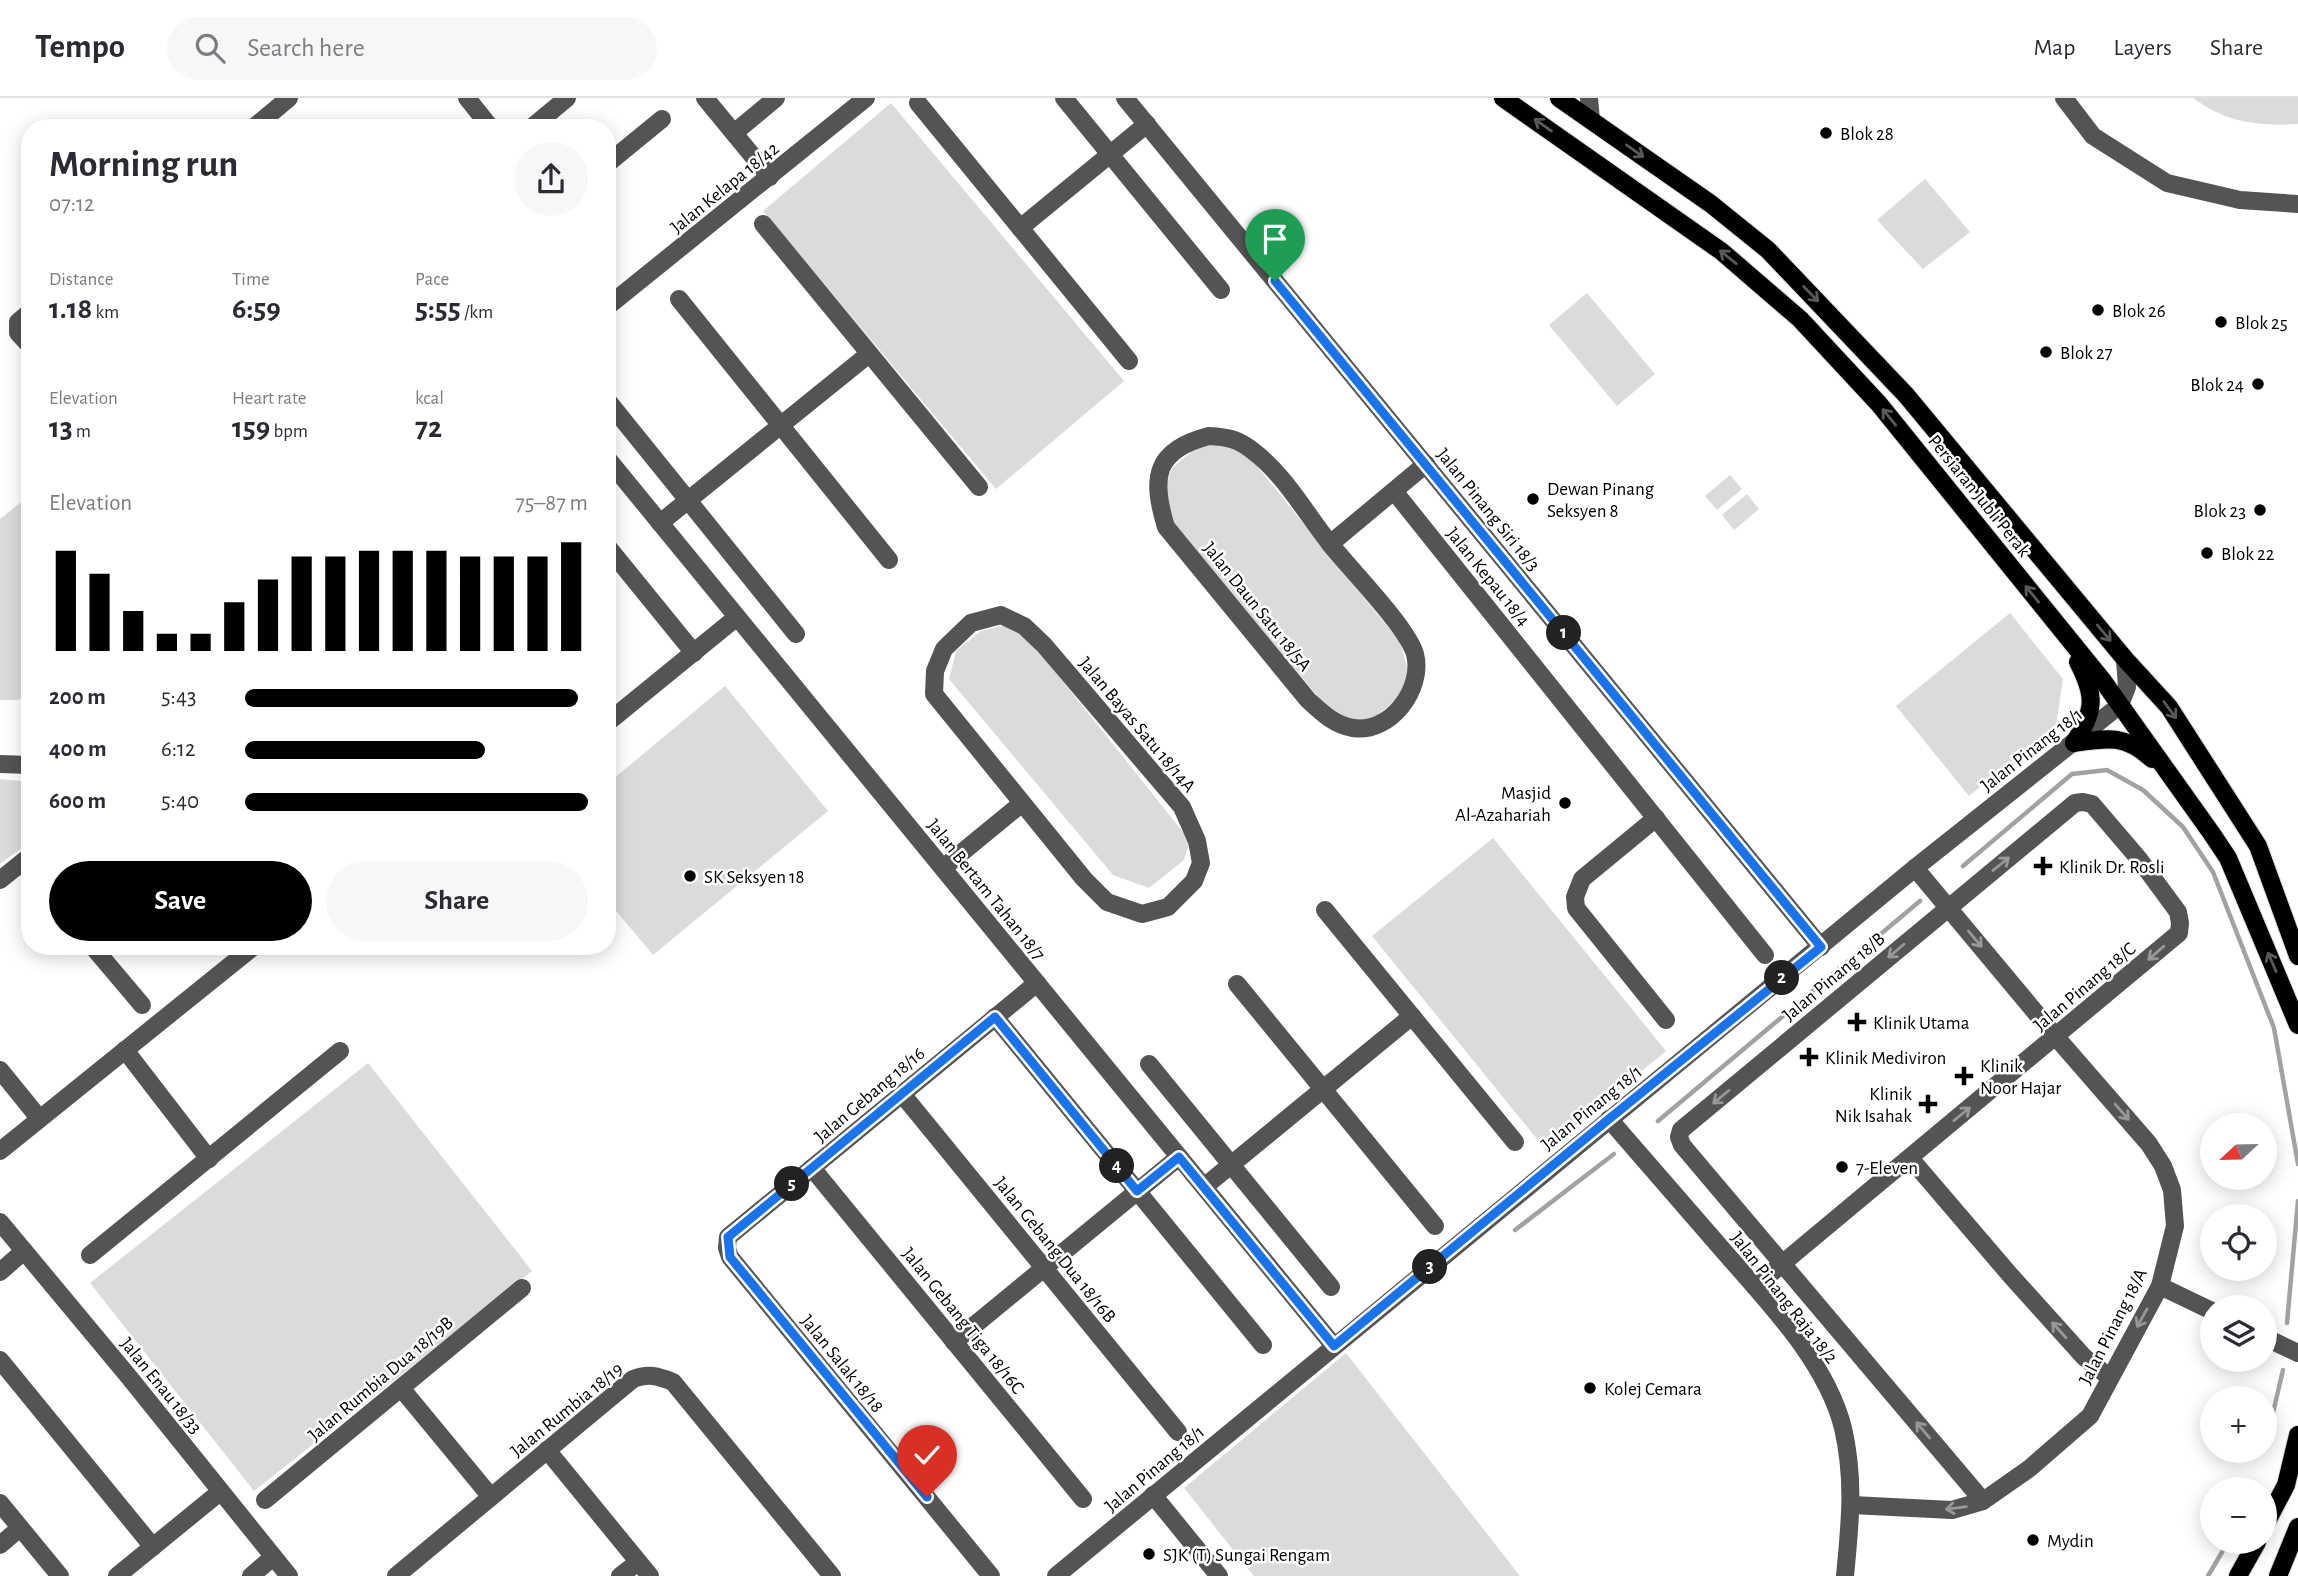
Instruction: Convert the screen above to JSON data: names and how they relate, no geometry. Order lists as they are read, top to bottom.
{
  "streets": {
    "main road": ["Persiaran Jubli Perak"],
    "street": [
      "Jalan Kelapa 18/42",
      "Jalan Pinang Siri 18/3",
      "Jalan Kepau 18/4",
      "Jalan Daun Satu 18/5A",
      "Jalan Bayas Satu 18/14A",
      "Jalan Pinang 18/1",
      "Jalan Bertam Tahan 18/7",
      "Jalan Pinang 18/B",
      "Jalan Pinang 18/C",
      "Jalan Gebang 18/16",
      "Jalan Gebang Dua 18/16B",
      "Jalan Pinang Raja 18/2",
      "Jalan Gebang Tiga 18/16C",
      "Jalan Pinang 18/A",
      "Jalan Salak 18/18",
      "Jalan Rumbia Dua 18/19B",
      "Jalan Enau 18/33",
      "Jalan Rumbia 18/19"
    ]
  },
  "crossings": [
    ["Persiaran Jubli Perak", "Jalan Pinang 18/1"],
    ["Jalan Pinang Siri 18/3", "Jalan Pinang 18/1"],
    ["Jalan Pinang 18/1", "Jalan Bertam Tahan 18/7"],
    ["Jalan Pinang 18/1", "Jalan Pinang Raja 18/2"],
    ["Jalan Pinang 18/1", "Jalan Pinang 18/A"],
    ["Jalan Bertam Tahan 18/7", "Jalan Gebang 18/16"],
    ["Jalan Pinang 18/B", "Jalan Pinang 18/C"],
    ["Jalan Pinang 18/B", "Jalan Pinang 18/A"],
    ["Jalan Pinang 18/C", "Jalan Pinang Raja 18/2"],
    ["Jalan Pinang 18/C", "Jalan Pinang 18/A"],
    ["Jalan Gebang 18/16", "Jalan Gebang Dua 18/16B"],
    ["Jalan Gebang 18/16", "Jalan Gebang Tiga 18/16C"],
    ["Jalan Gebang 18/16", "Jalan Salak 18/18"],
    ["Jalan Pinang Raja 18/2", "Jalan Pinang 18/A"]
  ],
  "places": {
    "other": [
      "Blok 28",
      "Blok 26",
      "Blok 25",
      "Blok 27",
      "Blok 24",
      "Dewan Pinang Seksyen 8",
      "Blok 23",
      "Blok 22",
      "Masjid Al-Azahariah",
      "SK Seksyen 18",
      "7-Eleven",
      "Kolej Cemara",
      "Mydin",
      "SJK (T) Sungai Rengam"
    ],
    "health": [
      "Klinik Dr. Rosli",
      "Klinik Utama",
      "Klinik Mediviron",
      "Klinik Noor Hajar",
      "Klinik Nik Isahak"
    ]
  },
  "north": "left",
  "page": {
    "header": "Tempo",
    "search": "Search here",
    "nav": ["Map", "Layers", "Share"],
    "heading": ["Morning run", "07:12"],
    "stats": [
      ["Distance", "1.18 km"],
      ["Time", "6:59"],
      ["Pace", "5:55 /km"],
      ["Elevation", "13 m"],
      ["Heart rate", "159 bpm"],
      ["kcal", "72"]
    ],
    "chart": ["Elevation", "75–87 m"],
    "pins": [
      "1",
      "2",
      "4",
      "5",
      "3"
    ],
    "list": [
      {
        "name": "200 m",
        "note": "5:43"
      },
      {
        "name": "400 m",
        "note": "6:12"
      },
      {
        "name": "600 m",
        "note": "5:40"
      }
    ],
    "buttons": ["Save", "Share"],
    "map_buttons": ["+", "−"]
  }
}
